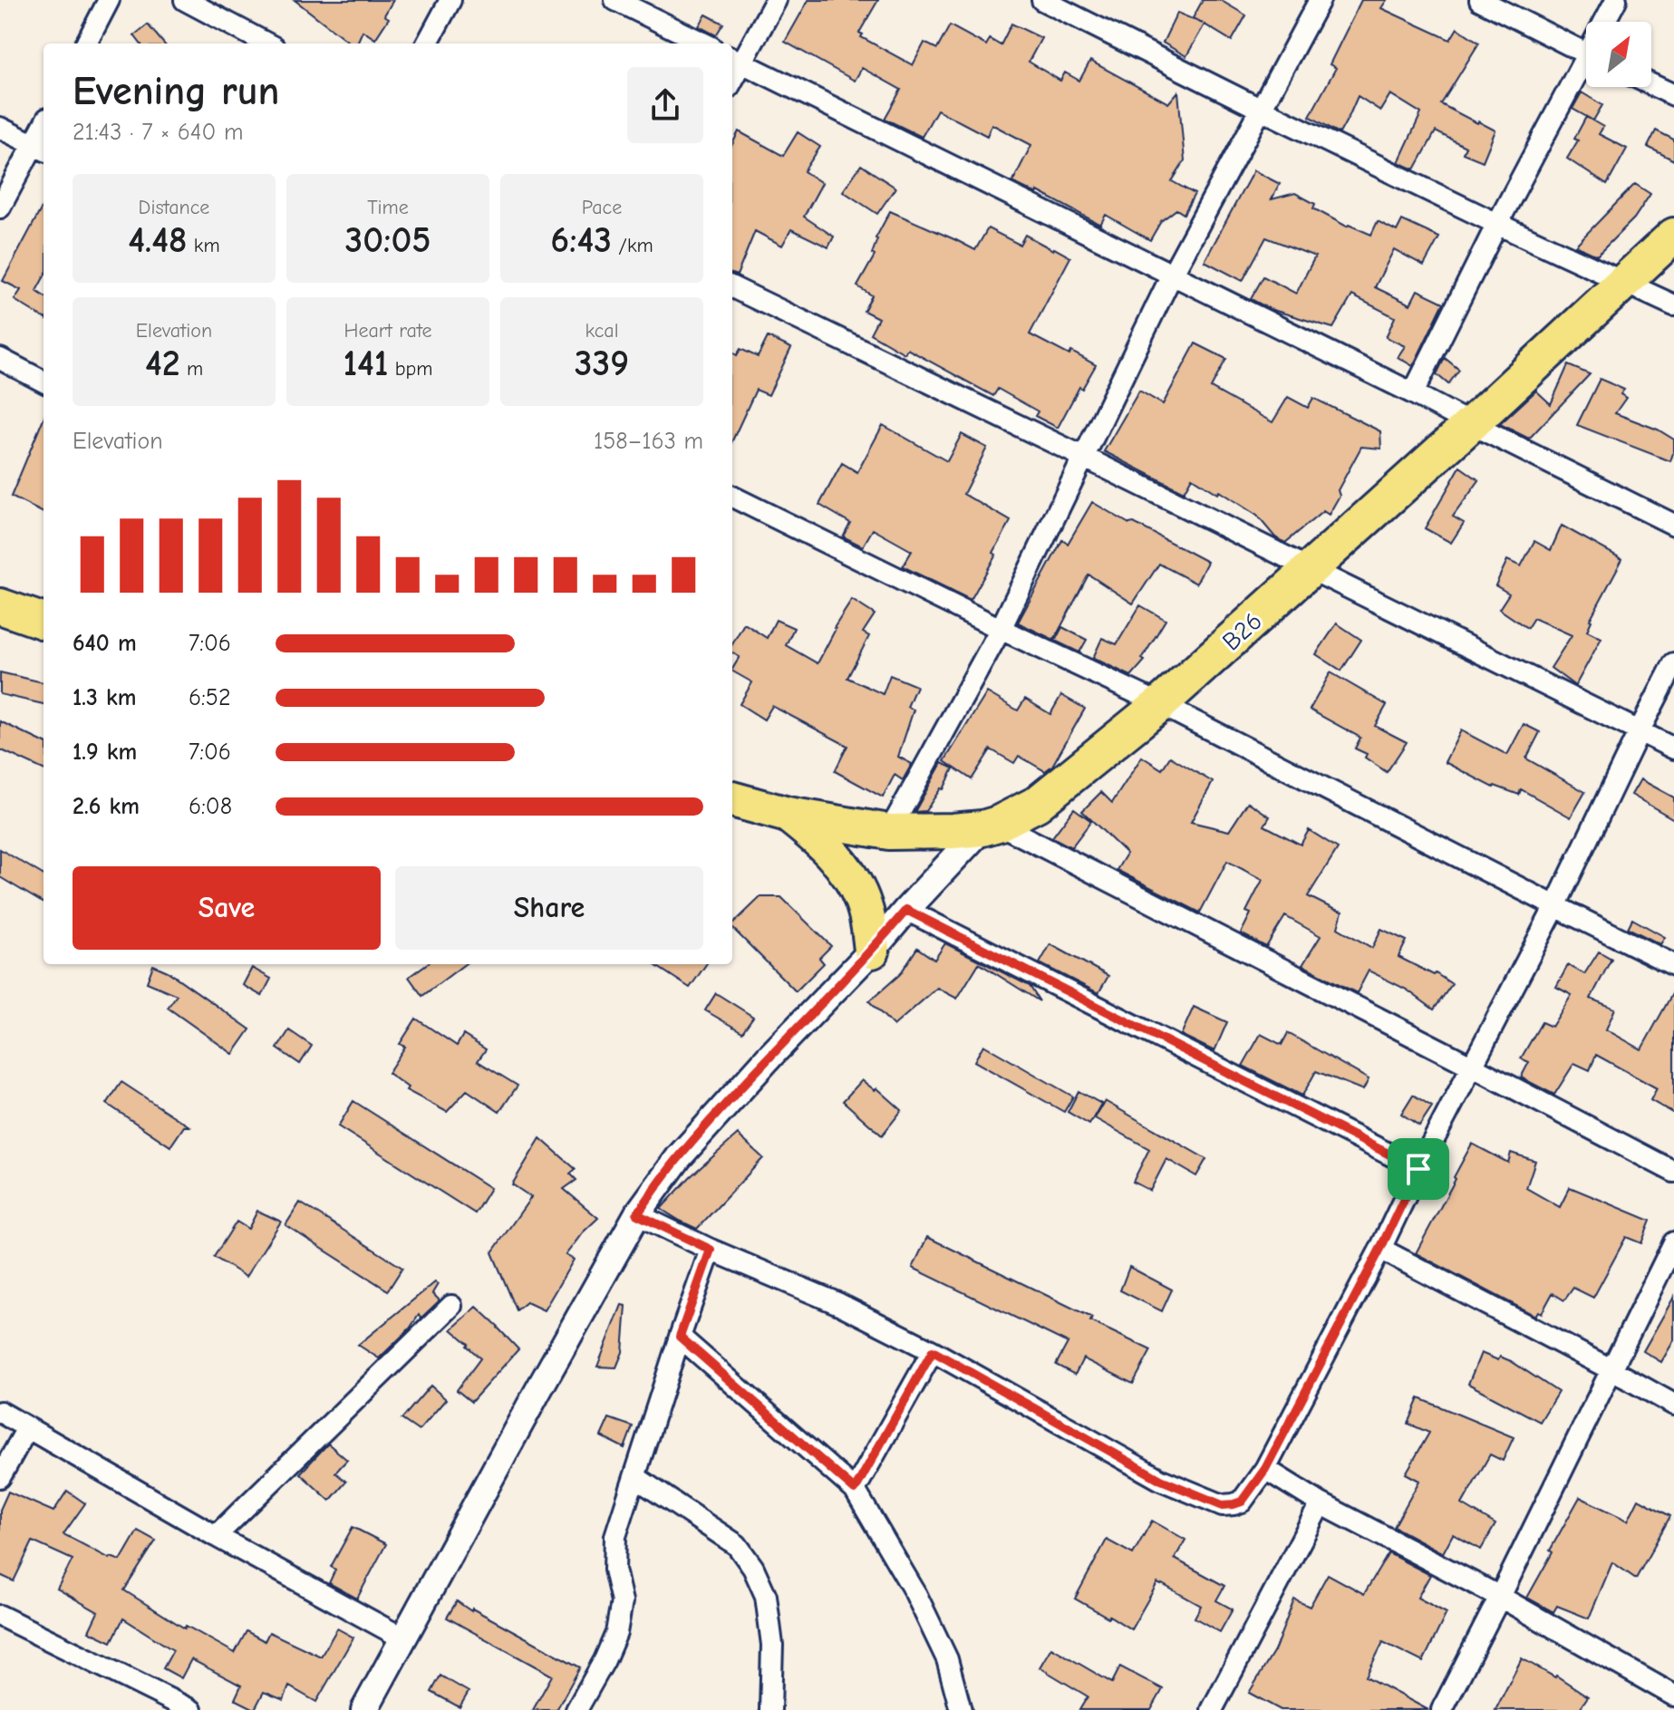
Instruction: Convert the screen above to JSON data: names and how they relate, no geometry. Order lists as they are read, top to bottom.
{
  "streets": {
    "highway": ["B26"]
  },
  "north": "top right",
  "page": {
    "heading": ["Evening run", "21:43 · 7 × 640 m"],
    "stats": [
      ["Distance", "4.48 km"],
      ["Time", "30:05"],
      ["Pace", "6:43 /km"],
      ["Elevation", "42 m"],
      ["Heart rate", "141 bpm"],
      ["kcal", "339"]
    ],
    "chart": ["Elevation", "158–163 m"],
    "list": [
      {
        "name": "640 m",
        "note": "7:06"
      },
      {
        "name": "1.3 km",
        "note": "6:52"
      },
      {
        "name": "1.9 km",
        "note": "7:06"
      },
      {
        "name": "2.6 km",
        "note": "6:08"
      }
    ],
    "buttons": ["Save", "Share"]
  }
}
